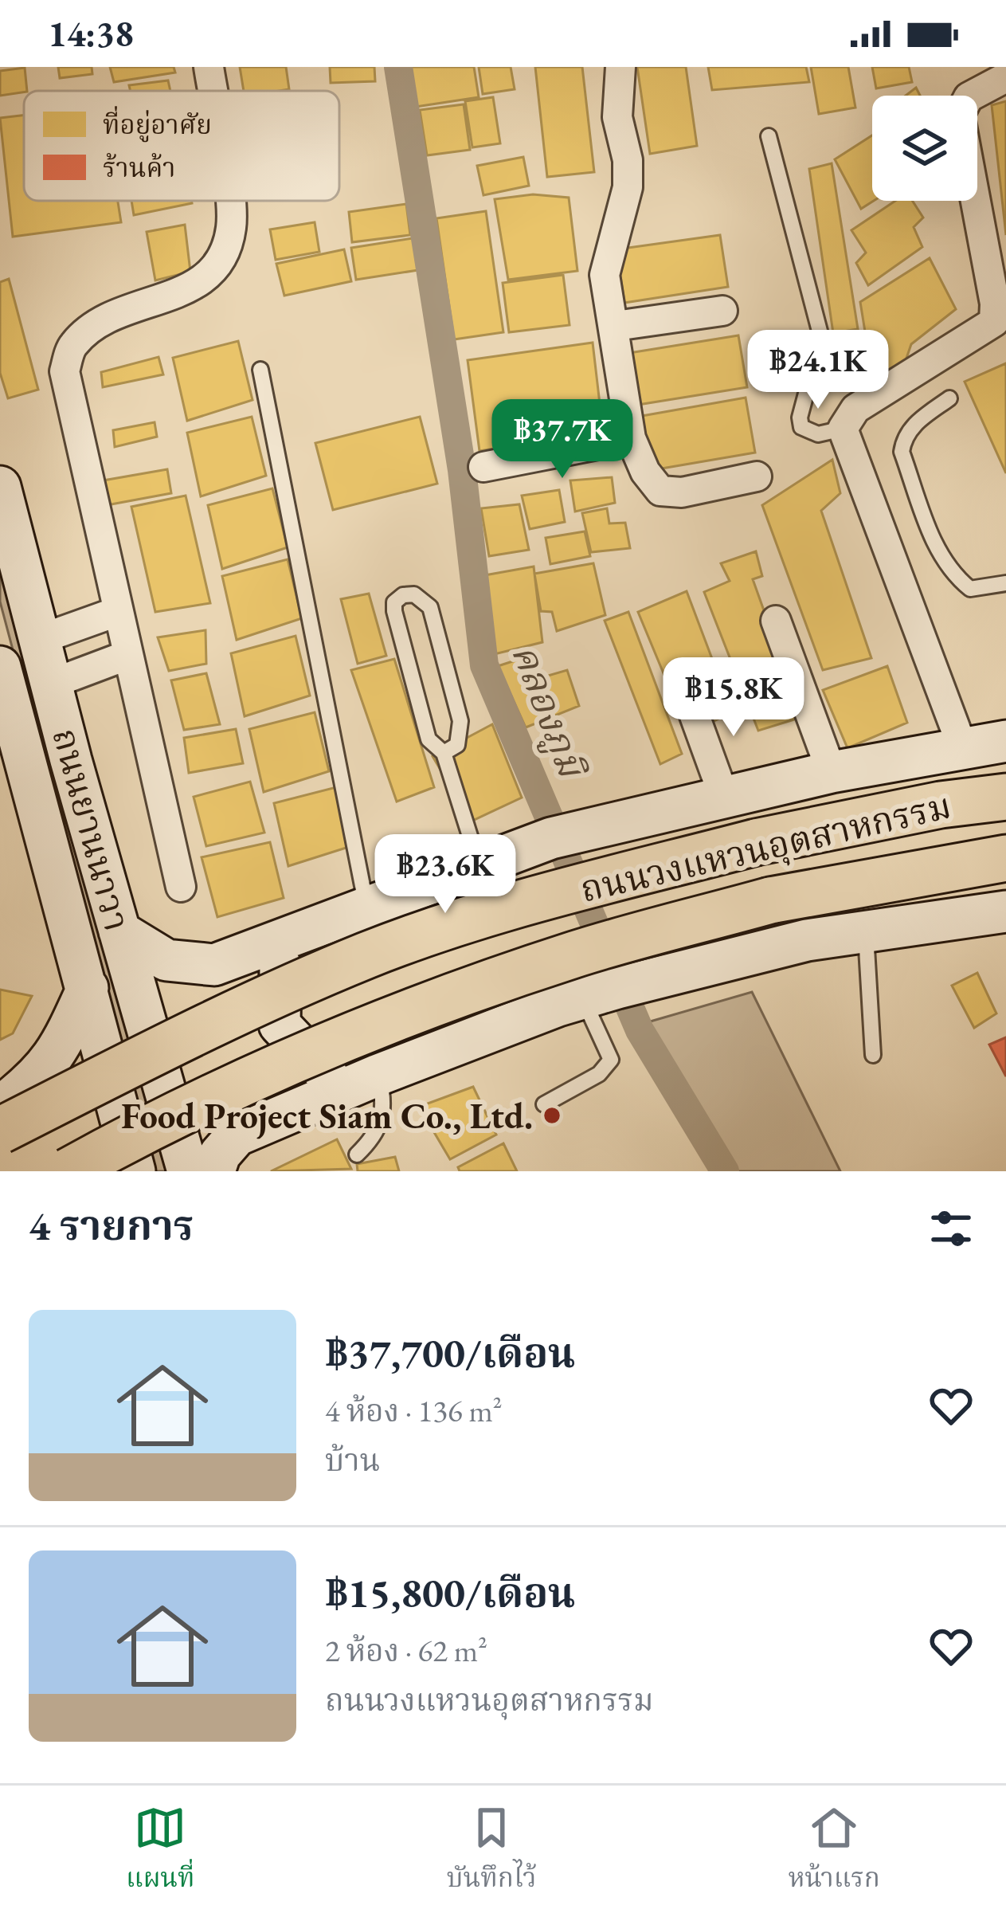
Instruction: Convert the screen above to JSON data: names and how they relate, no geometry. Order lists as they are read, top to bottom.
{
  "streets": {
    "main road": ["ถนนยานนาวา", "ถนนวงแหวนอุตสาหกรรม"]
  },
  "crossings": [
    ["ถนนยานนาวา", "ถนนวงแหวนอุตสาหกรรม"]
  ],
  "water": ["คลองภูมิ"],
  "places": ["Food Project Siam Co., Ltd."],
  "legend": ["ที่อยู่อาศัย", "ร้านค้า"],
  "page": {
    "status": "14:38",
    "price": [
      "฿24.1K",
      "฿37.7K",
      "฿15.8K",
      "฿23.6K"
    ],
    "heading": "4 รายการ",
    "list": [
      {
        "name": "฿37,700/เดือน",
        "note": "4 ห้อง · 136 m² · บ้าน"
      },
      {
        "name": "฿15,800/เดือน",
        "note": "2 ห้อง · 62 m² · ถนนวงแหวนอุตสาหกรรม"
      }
    ],
    "tabs": ["แผนที่", "บันทึกไว้", "หน้าแรก"]
  }
}
